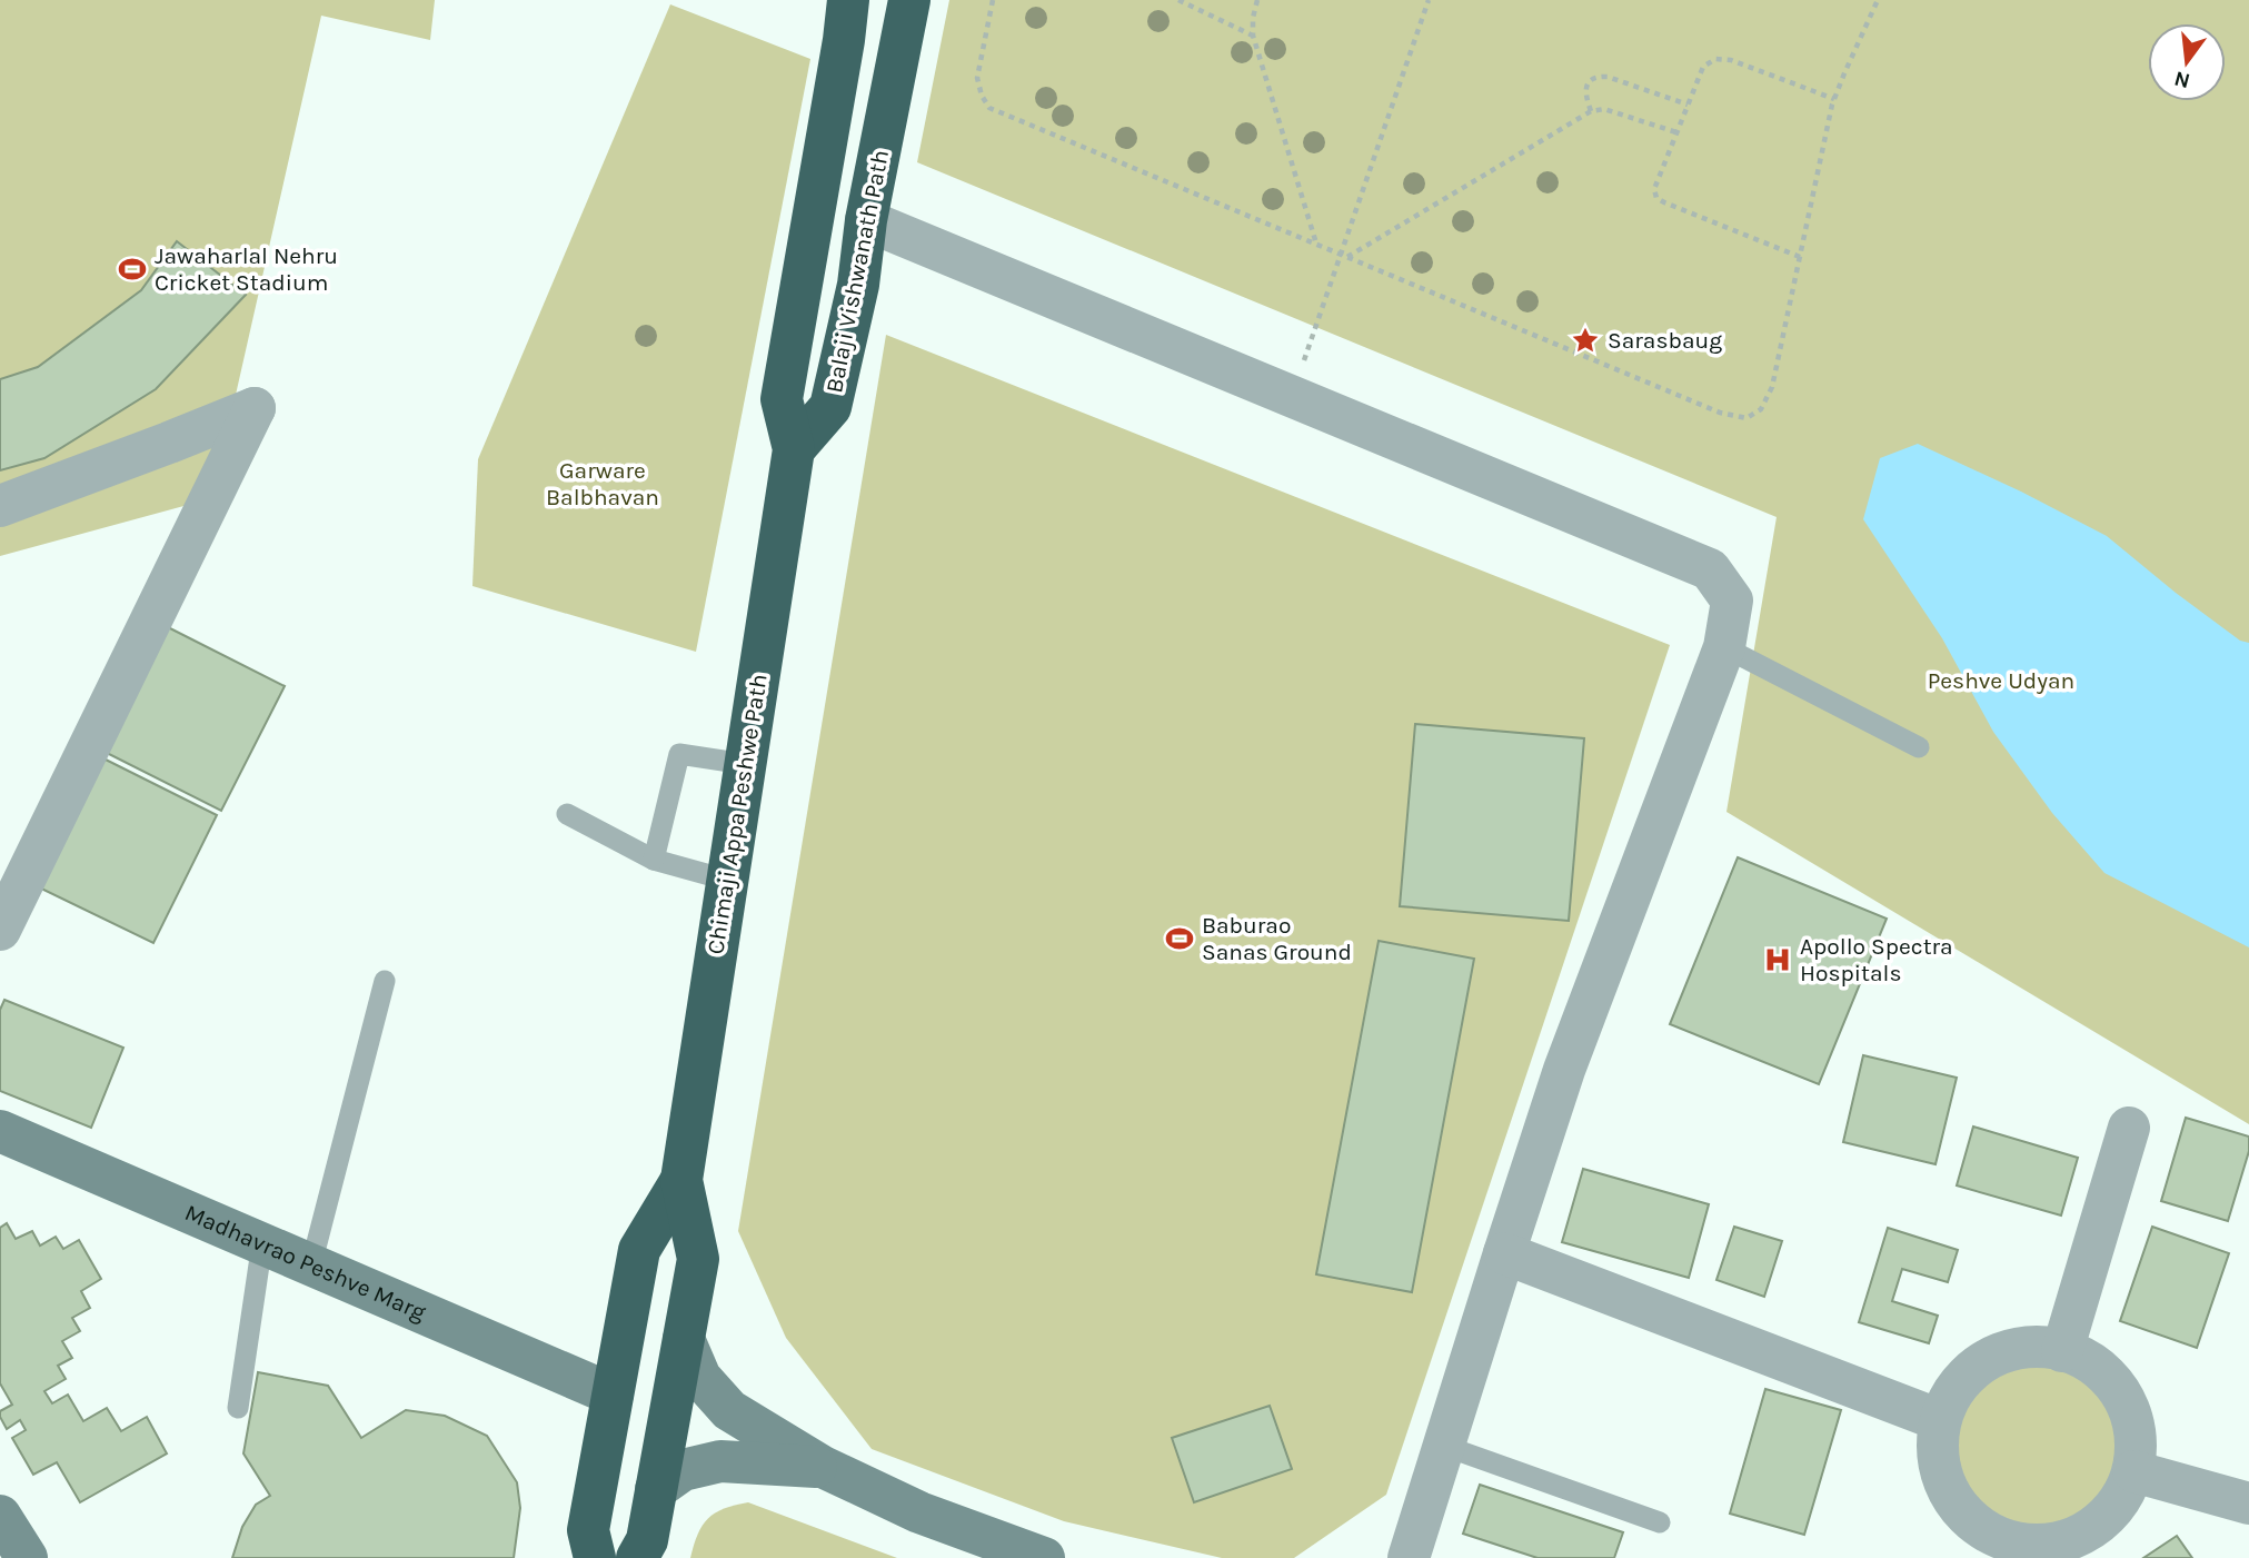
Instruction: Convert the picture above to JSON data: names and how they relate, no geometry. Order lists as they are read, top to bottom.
{
  "streets": {
    "highway": ["Balaji Vishwanath Path", "Chimaji Appa Peshwe Path"],
    "street": ["Madhavrao Peshve Marg"]
  },
  "crossings": [
    ["Balaji Vishwanath Path", "Chimaji Appa Peshwe Path"],
    ["Chimaji Appa Peshwe Path", "Madhavrao Peshve Marg"]
  ],
  "parks": ["Garware Balbhavan", "Peshve Udyan"],
  "places": {
    "sports": ["Jawaharlal Nehru Cricket Stadium", "Baburao Sanas Ground"],
    "place": ["Sarasbaug"],
    "hospital": ["Apollo Spectra Hospitals"]
  },
  "north": "bottom"
}
